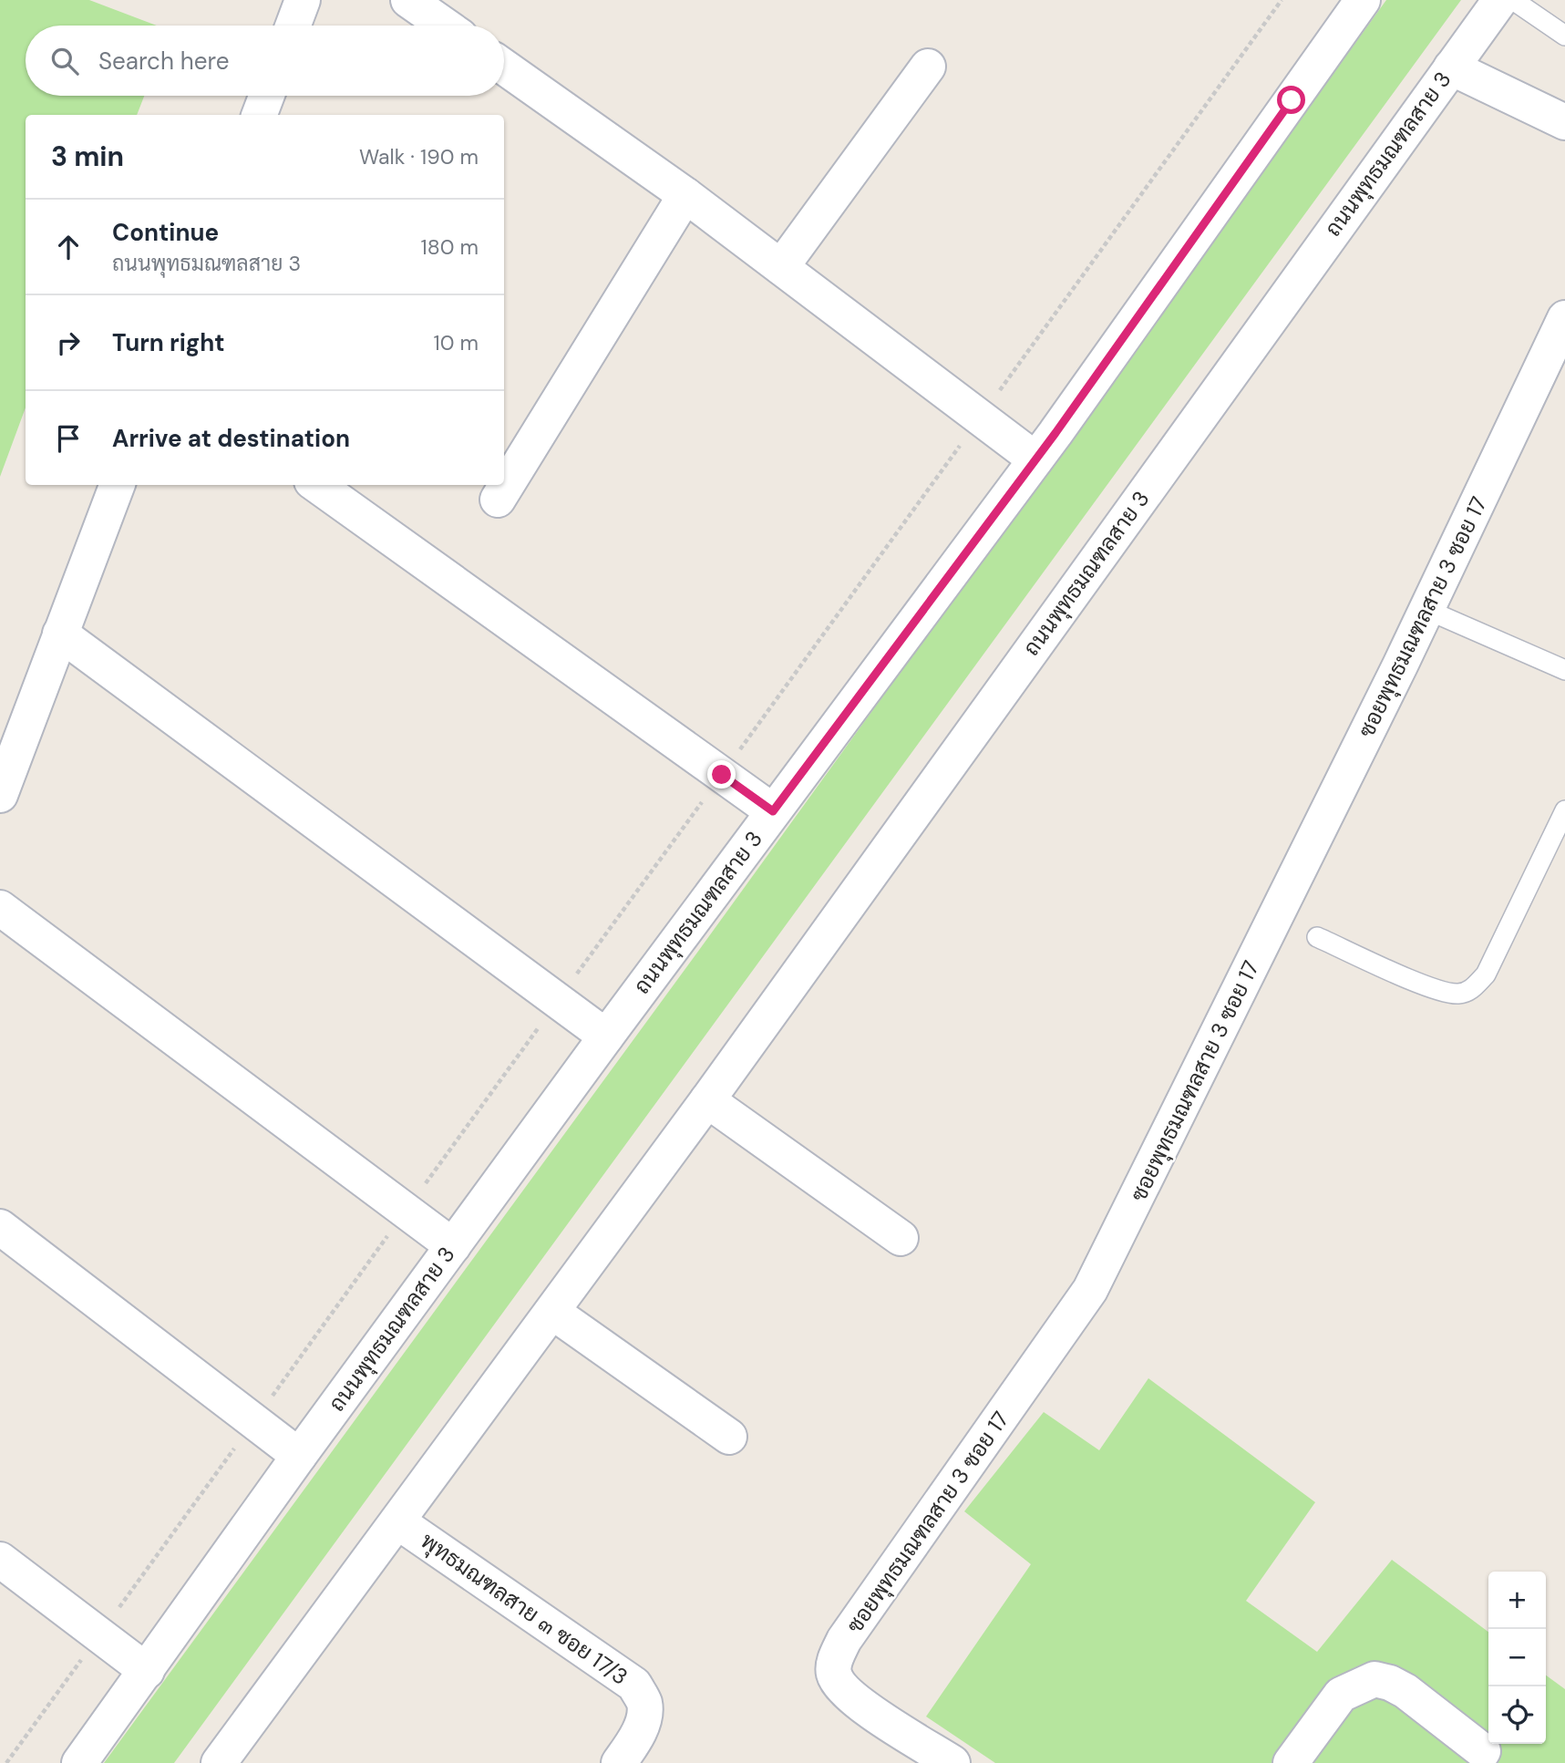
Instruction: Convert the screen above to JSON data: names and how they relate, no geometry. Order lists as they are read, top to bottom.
{
  "streets": {
    "street": ["ถนนพุทธมณฑลสาย 3", "ซอยพุทธมณฑลสาย 3 ซอย 17", "พุทธมณฑลสาย ๓ ซอย 17/3"]
  },
  "crossings": [
    ["ถนนพุทธมณฑลสาย 3", "พุทธมณฑลสาย ๓ ซอย 17/3"]
  ],
  "page": {
    "search": "Search here",
    "heading": ["3 min", "Walk · 190 m"],
    "list": [
      ["Continue", "ถนนพุทธมณฑลสาย 3", "180 m"],
      ["Turn right", "10 m"],
      "Arrive at destination"
    ],
    "map_buttons": ["+", "−"]
  }
}
